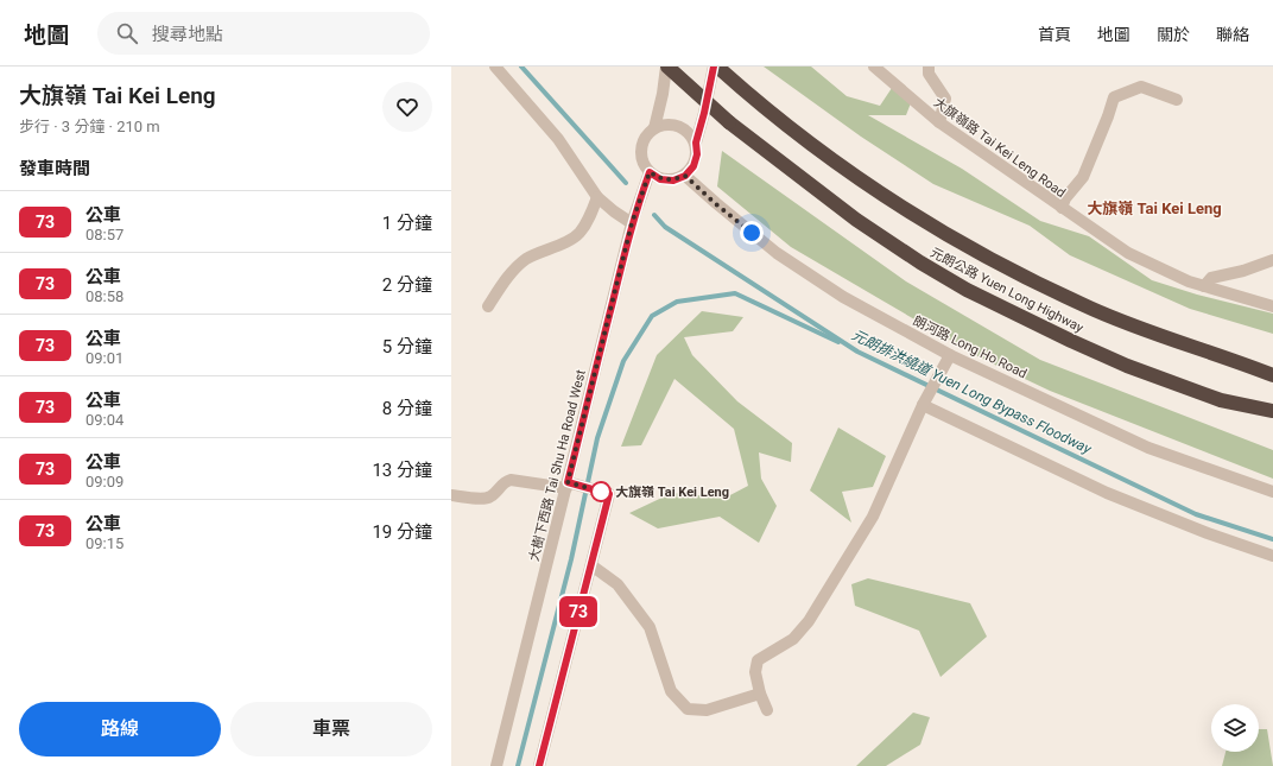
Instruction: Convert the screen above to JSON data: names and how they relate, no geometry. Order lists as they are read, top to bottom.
{
  "streets": {
    "highway": ["元朗公路 Yuen Long Highway"],
    "street": ["大旗嶺路 Tai Kei Leng Road", "朗河路 Long Ho Road", "大樹下西路 Tai Shu Ha Road West"]
  },
  "crossings": [
    ["朗河路 Long Ho Road", "大樹下西路 Tai Shu Ha Road West"]
  ],
  "districts": ["大旗嶺 Tai Kei Leng"],
  "water": ["元朗排洪繞道 Yuen Long Bypass Floodway"],
  "places": ["大旗嶺 Tai Kei Leng"],
  "lines": ["bus line 73"],
  "page": {
    "header": "地圖",
    "search": "搜尋地點",
    "nav": [
      "首頁",
      "地圖",
      "關於",
      "聯絡"
    ],
    "heading": [
      ["大旗嶺 Tai Kei Leng", "步行 · 3 分鐘 · 210 m"],
      "發車時間"
    ],
    "on_map": "73",
    "list": [
      {
        "mark": "73",
        "name": "公車",
        "note": "08:57",
        "value": "1 分鐘"
      },
      {
        "mark": "73",
        "name": "公車",
        "note": "08:58",
        "value": "2 分鐘"
      },
      {
        "mark": "73",
        "name": "公車",
        "note": "09:01",
        "value": "5 分鐘"
      },
      {
        "mark": "73",
        "name": "公車",
        "note": "09:04",
        "value": "8 分鐘"
      },
      {
        "mark": "73",
        "name": "公車",
        "note": "09:09",
        "value": "13 分鐘"
      },
      {
        "mark": "73",
        "name": "公車",
        "note": "09:15",
        "value": "19 分鐘"
      }
    ],
    "buttons": ["路線", "車票"]
  }
}
